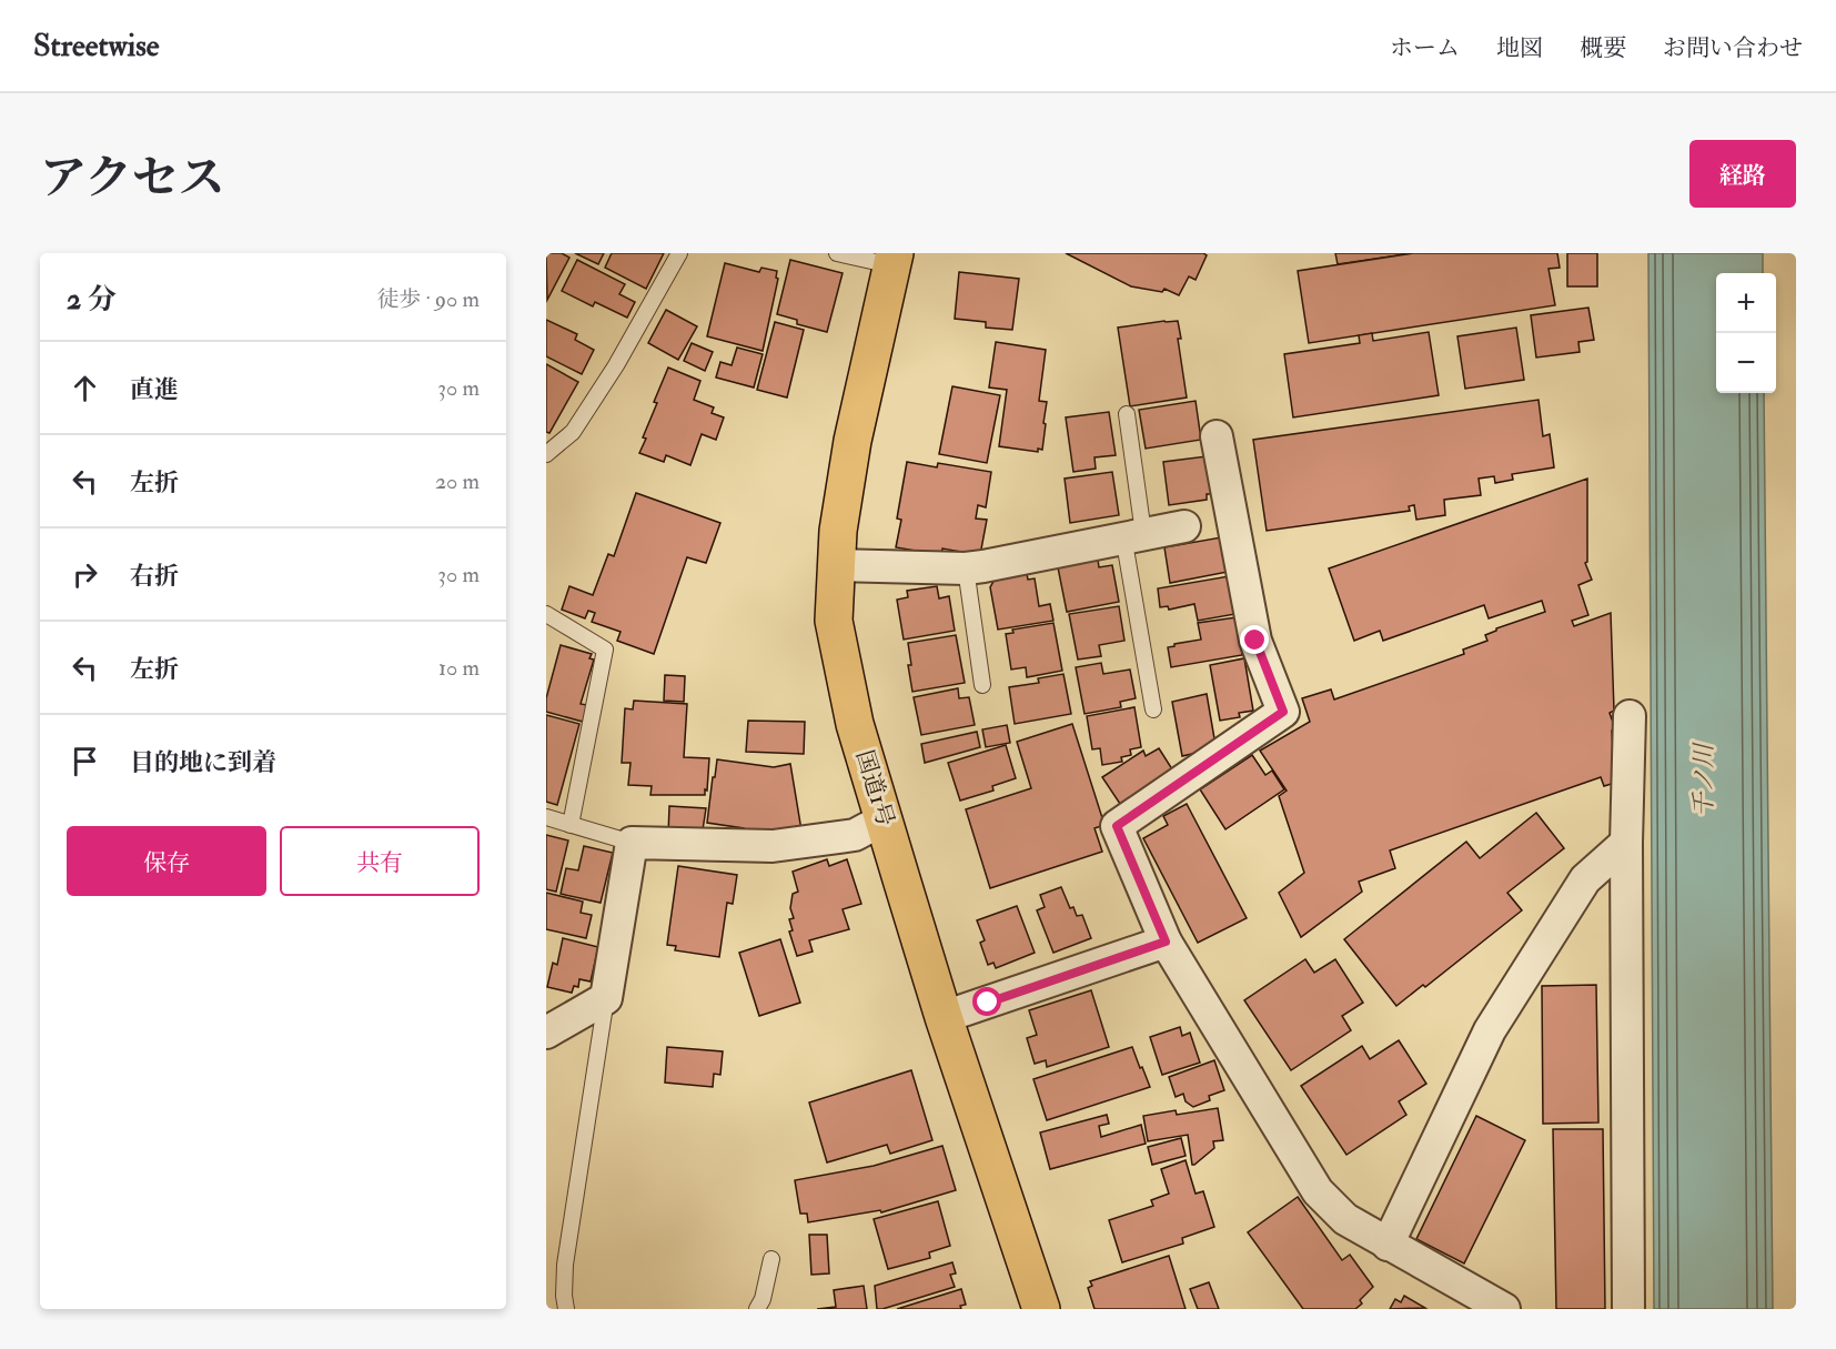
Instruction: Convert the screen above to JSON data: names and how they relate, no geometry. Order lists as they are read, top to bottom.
{
  "streets": {
    "highway": ["国道1号"]
  },
  "water": ["千ノ川"],
  "page": {
    "header": "Streetwise",
    "nav": [
      "ホーム",
      "地図",
      "概要",
      "お問い合わせ"
    ],
    "title": "アクセス",
    "buttons": [
      "経路",
      ["保存", "共有"]
    ],
    "heading": ["2 分", "徒歩 · 90 m"],
    "map_buttons": ["+", "−"],
    "list": [
      ["直進", "30 m"],
      ["左折", "20 m"],
      ["右折", "30 m"],
      ["左折", "10 m"],
      "目的地に到着"
    ]
  }
}
